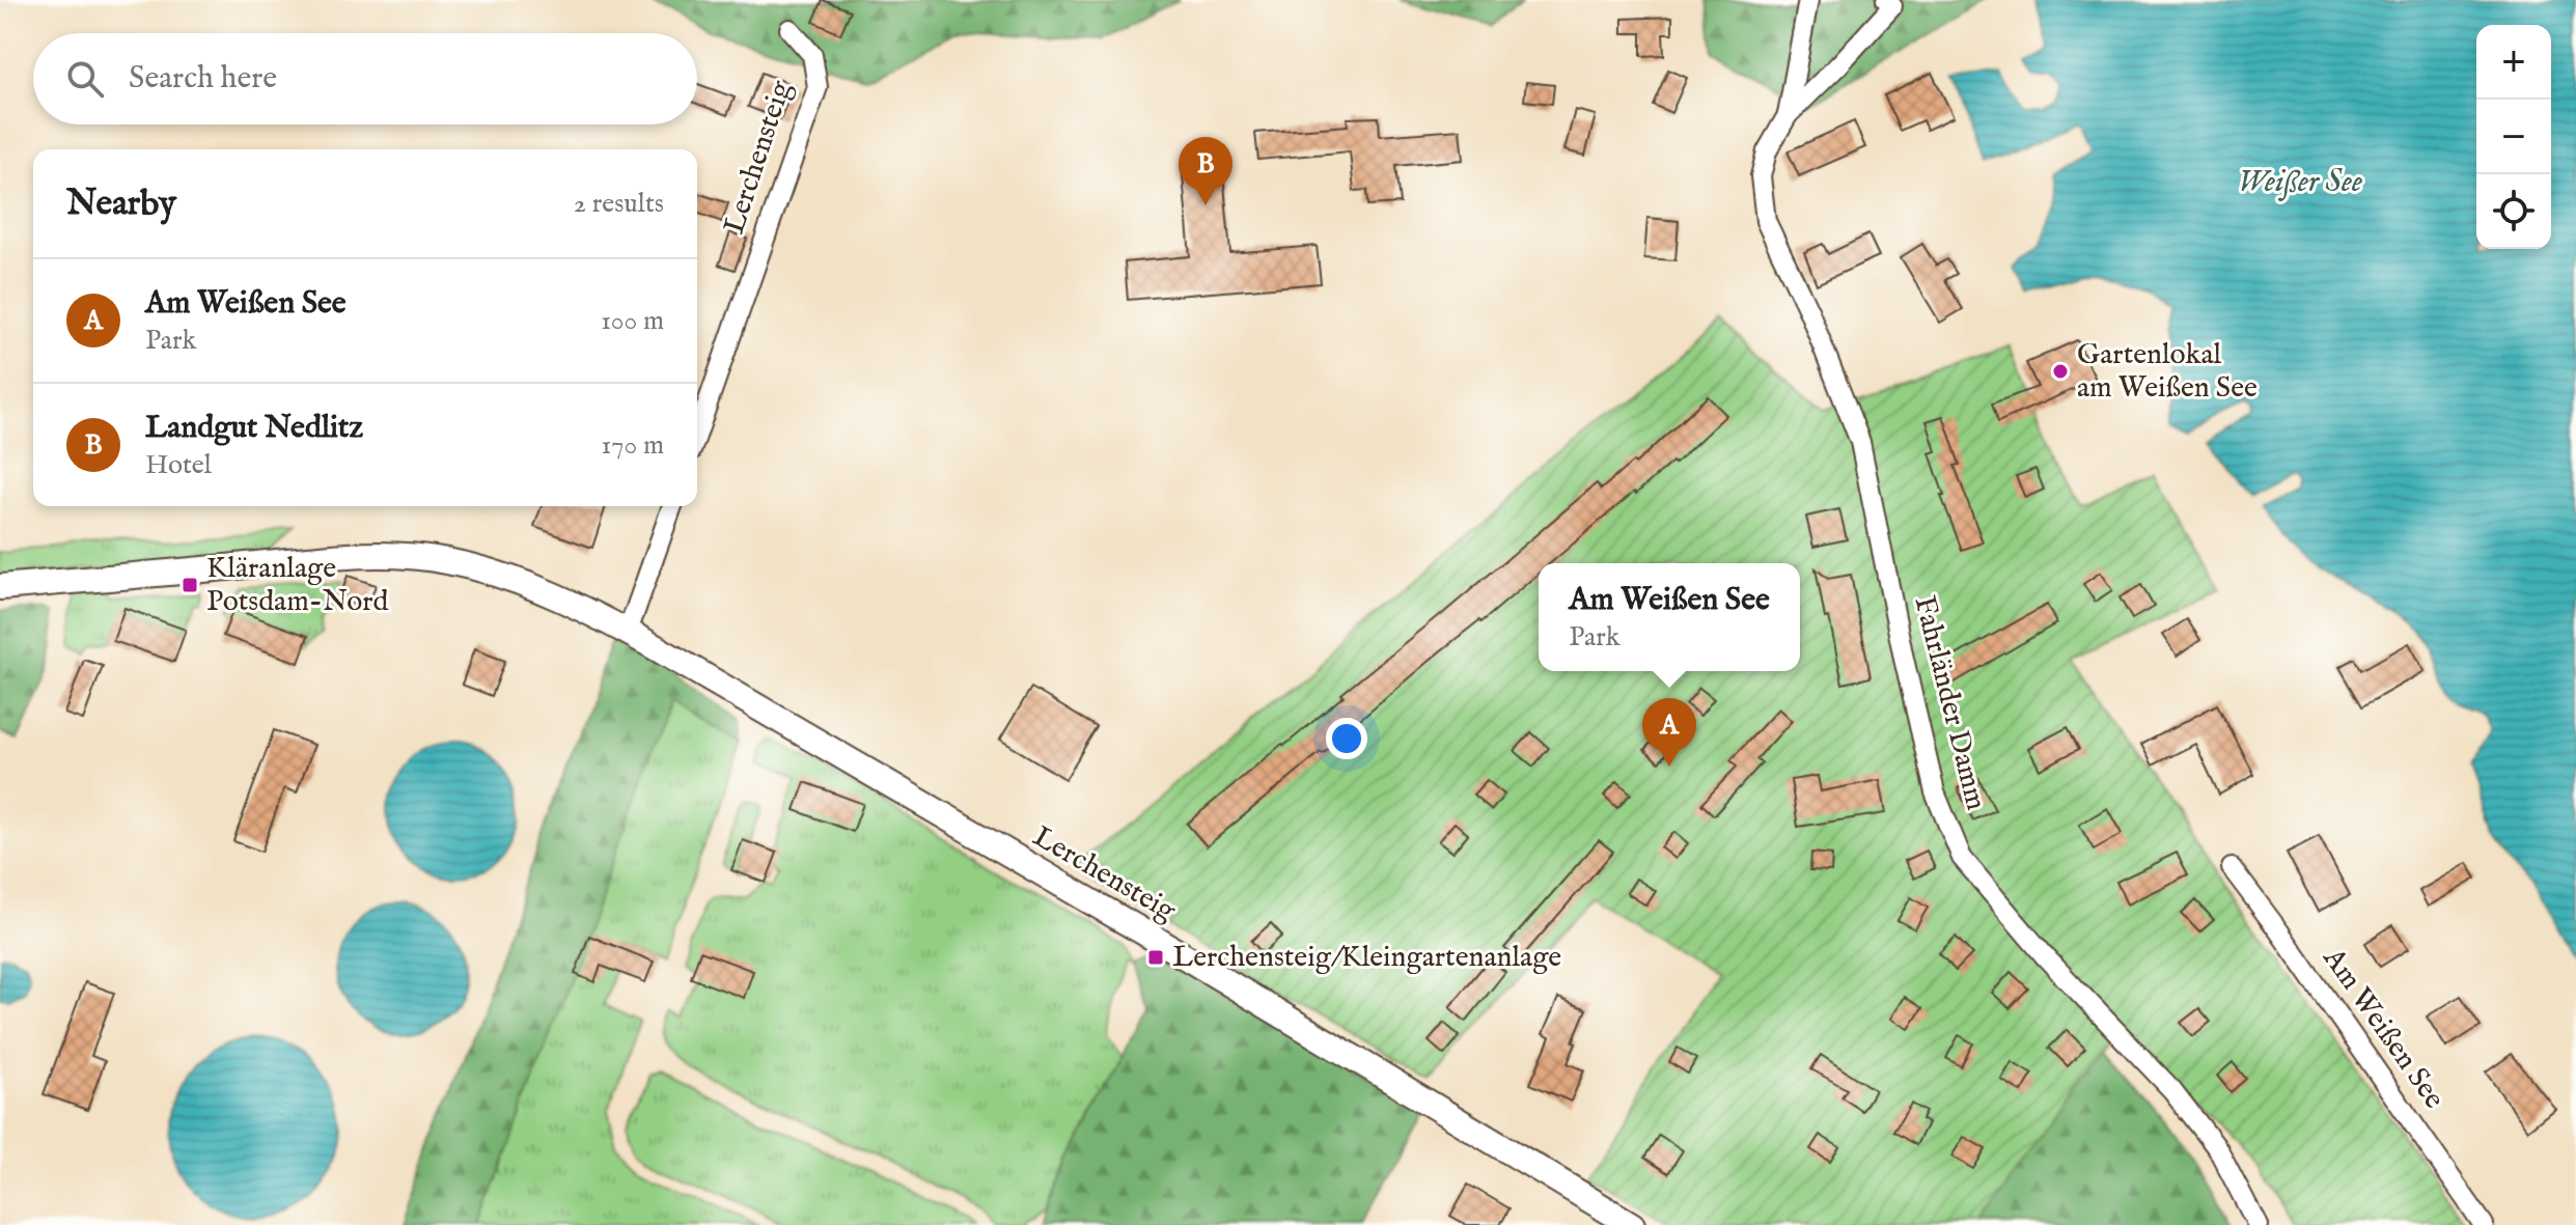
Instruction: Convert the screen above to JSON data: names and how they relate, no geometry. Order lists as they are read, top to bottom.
{
  "streets": {
    "street": ["Lerchensteig", "Fahrländer Damm", "Am Weißen See"]
  },
  "water": ["Weißer See"],
  "places": {
    "other": ["Gartenlokal am Weißen See"],
    "transit": ["Kläranlage Potsdam-Nord", "Lerchensteig/Kleingartenanlage"]
  },
  "page": {
    "map_buttons": ["+", "−"],
    "search": "Search here",
    "pins": ["B", "A"],
    "heading": ["Nearby", "2 results"],
    "list": [
      {
        "mark": "A",
        "name": "Am Weißen See",
        "note": "Park",
        "value": "100 m"
      },
      {
        "mark": "B",
        "name": "Landgut Nedlitz",
        "note": "Hotel",
        "value": "170 m"
      }
    ],
    "popup": ["Am Weißen See", "Park"]
  }
}
